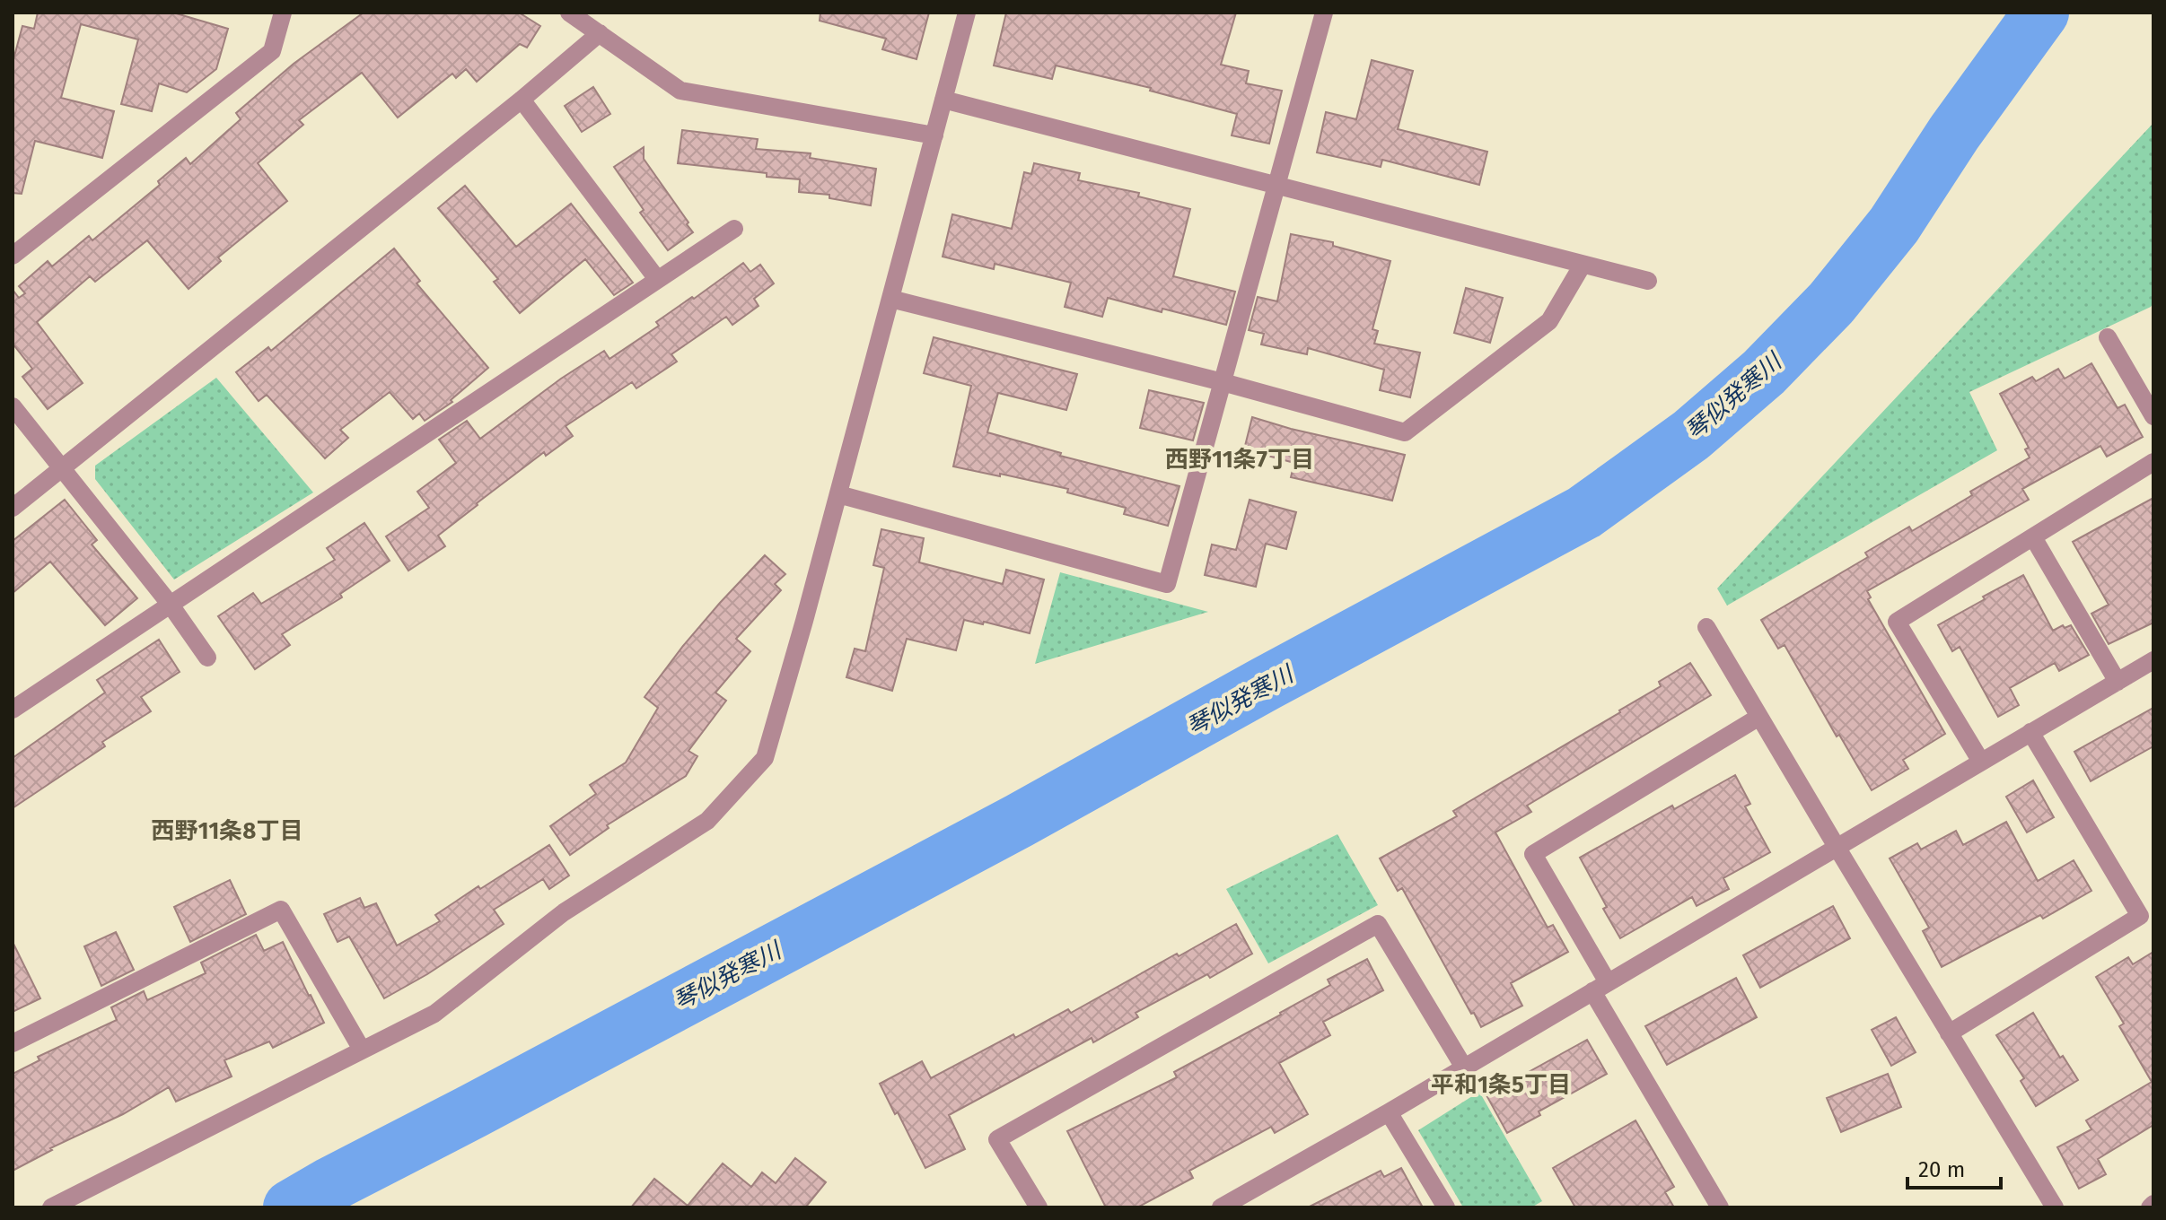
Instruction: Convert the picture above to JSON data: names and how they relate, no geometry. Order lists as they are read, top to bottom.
{
  "districts": ["西野11条7丁目", "西野11条8丁目", "平和1条5丁目"],
  "water": ["琴似発寒川"],
  "scale_bar": "20 m"
}
